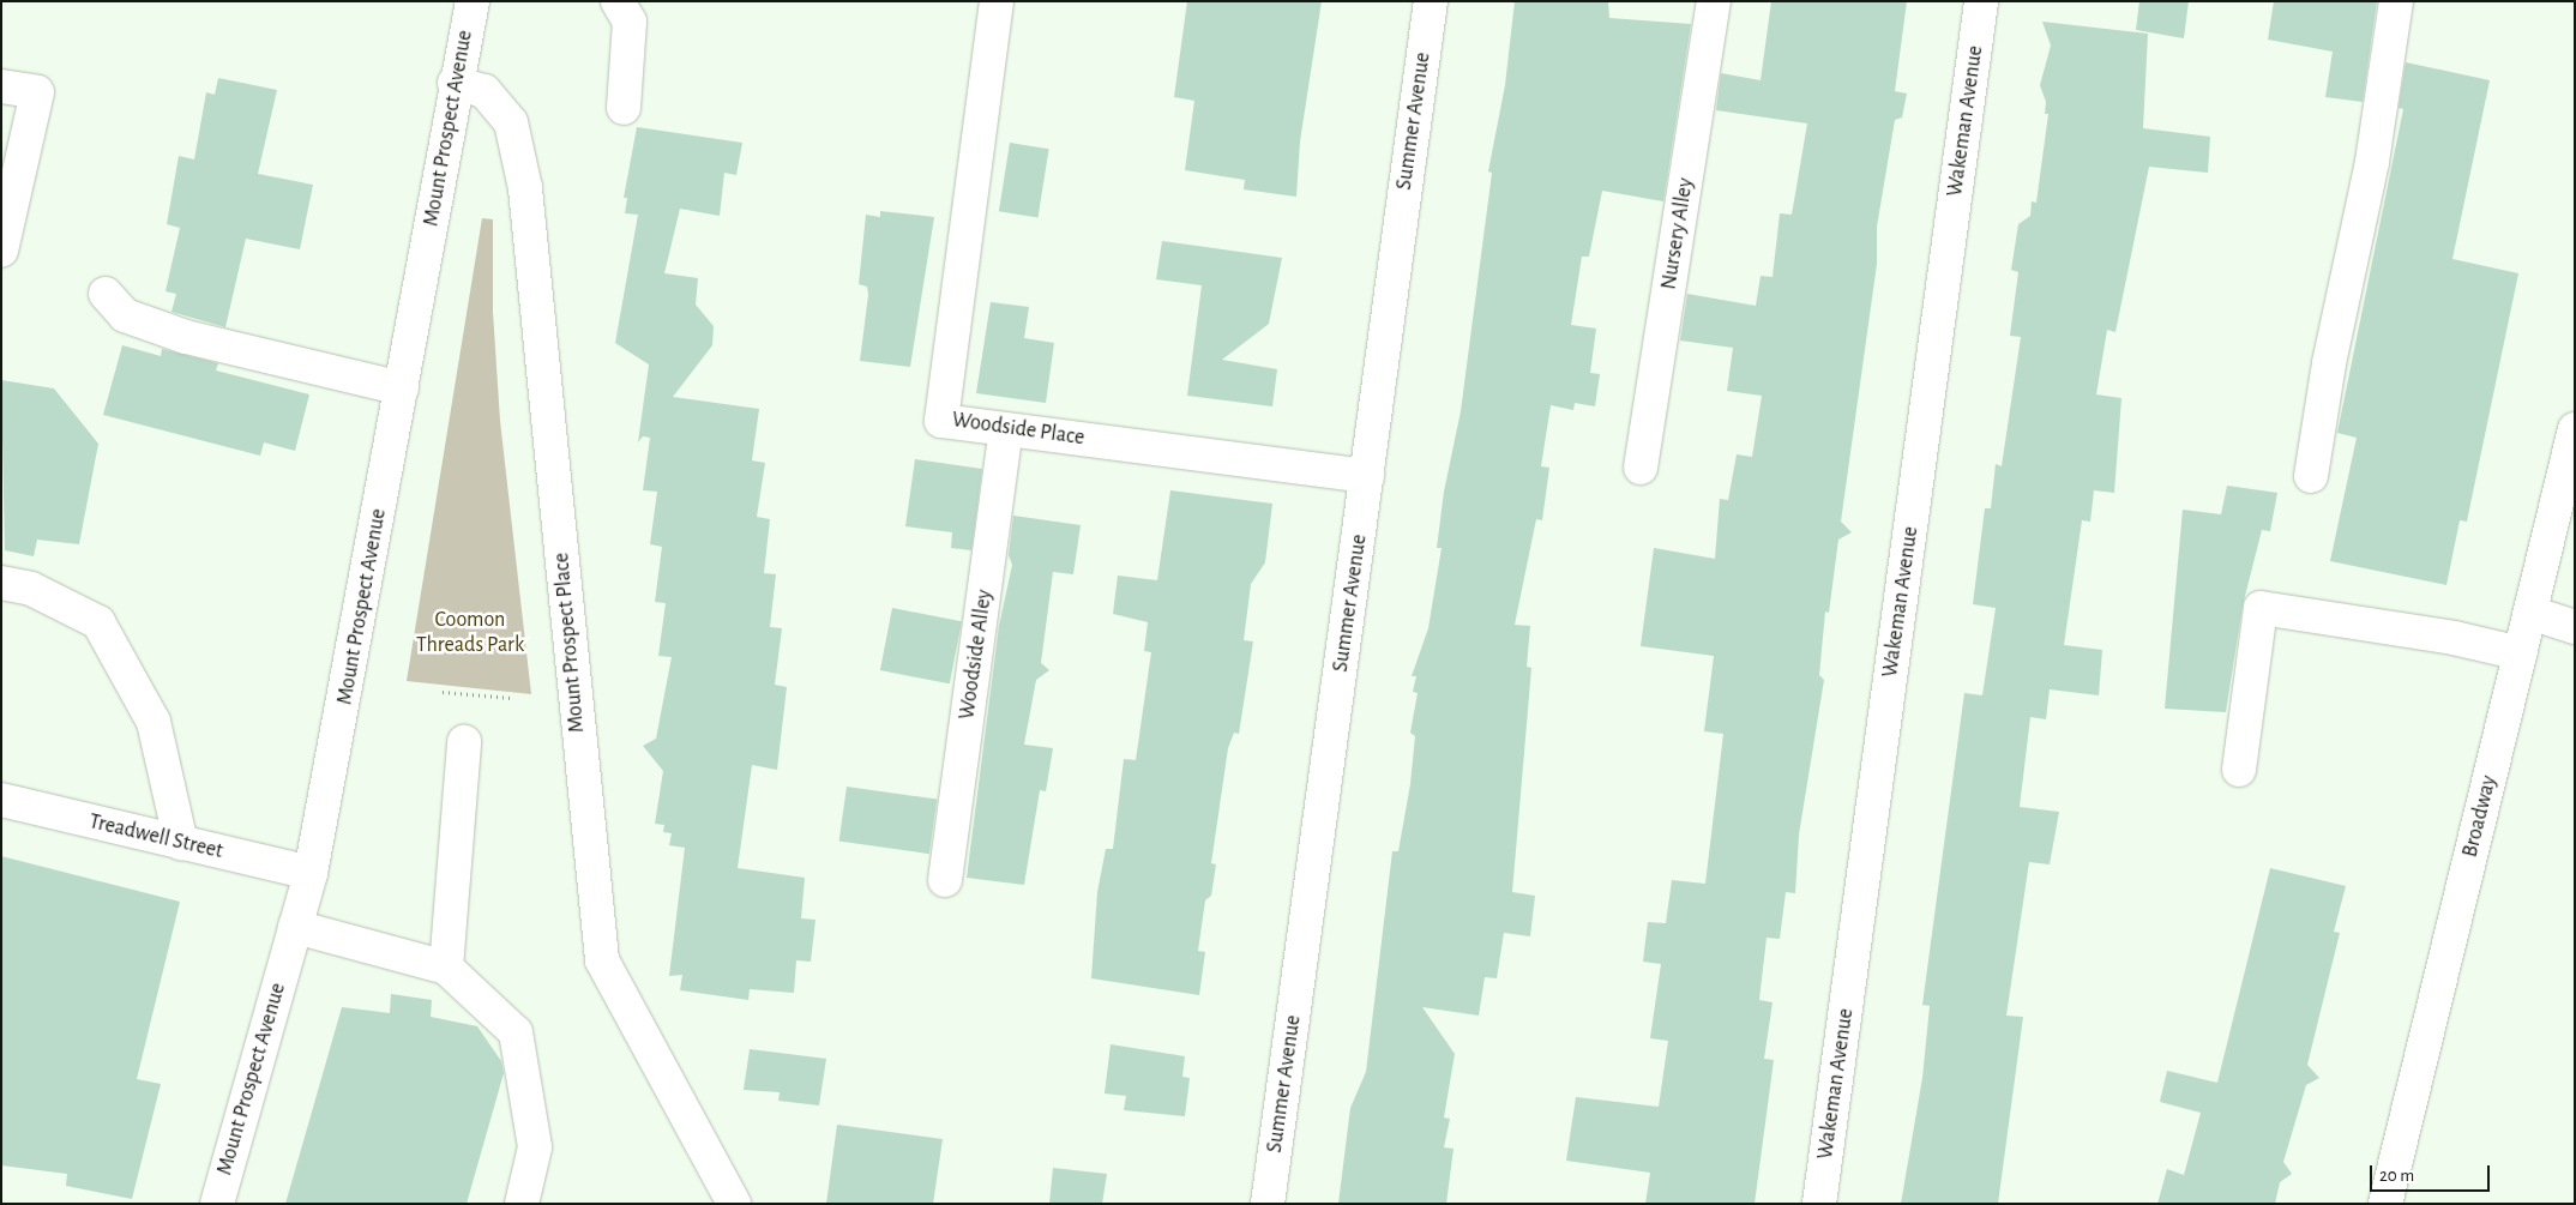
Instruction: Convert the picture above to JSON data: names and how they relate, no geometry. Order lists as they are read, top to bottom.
{
  "streets": {
    "street": [
      "Summer Avenue",
      "Wakeman Avenue",
      "Mount Prospect Avenue",
      "Nursery Alley",
      "Woodside Place",
      "Mount Prospect Place",
      "Woodside Alley",
      "Broadway",
      "Treadwell Street"
    ]
  },
  "crossings": [
    ["Summer Avenue", "Woodside Place"],
    ["Mount Prospect Avenue", "Mount Prospect Place"],
    ["Mount Prospect Avenue", "Treadwell Street"],
    ["Woodside Place", "Woodside Alley"]
  ],
  "parks": ["Coomon Threads Park"],
  "scale_bar": "20 m"
}
